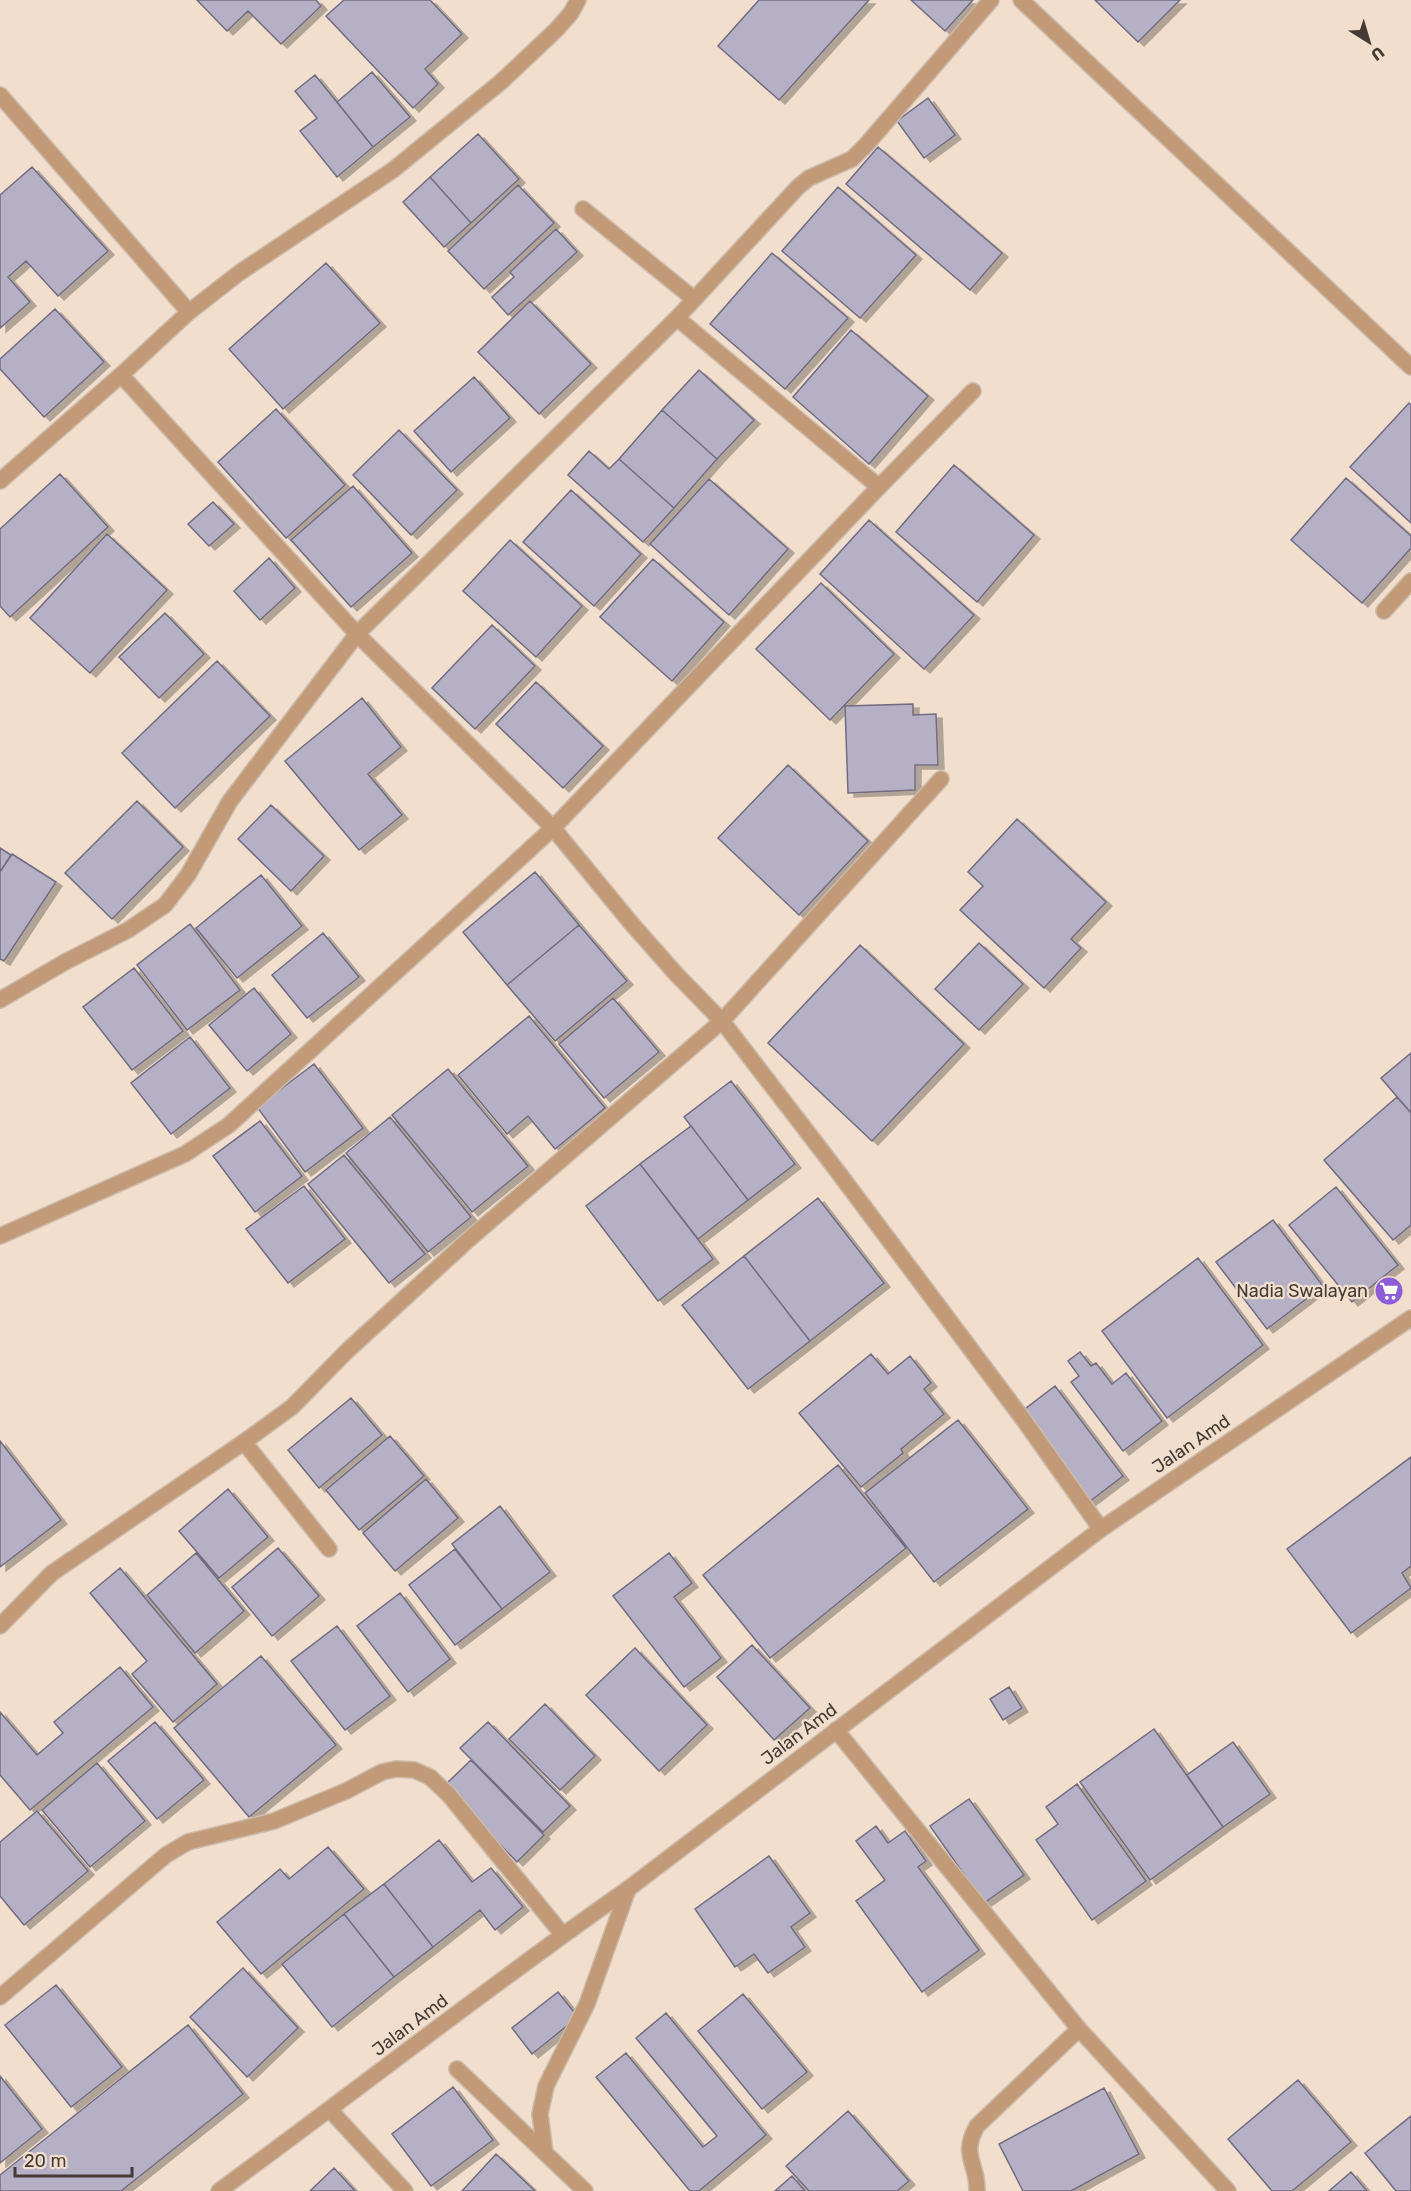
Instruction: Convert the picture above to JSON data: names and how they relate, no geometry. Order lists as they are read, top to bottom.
{
  "streets": {
    "street": ["Jalan Amd"]
  },
  "places": {
    "supermarket": ["Nadia Swalayan"]
  },
  "scale_bar": "20 m",
  "north": "bottom right"
}
